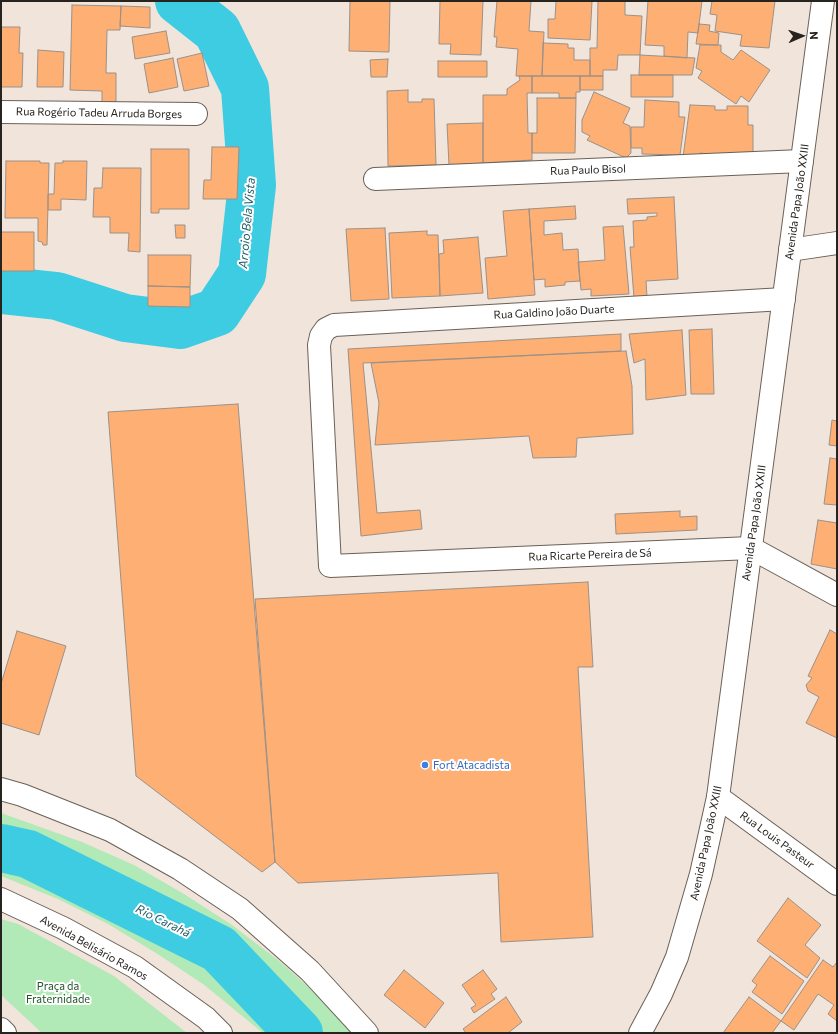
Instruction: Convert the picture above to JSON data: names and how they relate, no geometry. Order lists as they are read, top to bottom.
{
  "streets": {
    "street": [
      "Rua Rogério Tadeu Arruda Borges",
      "Rua Paulo Bisol",
      "Avenida Papa João XXIII",
      "Rua Galdino João Duarte",
      "Rua Ricarte Pereira de Sá",
      "Rua Louis Pasteur",
      "Avenida Belisário Ramos"
    ]
  },
  "crossings": [
    ["Rua Paulo Bisol", "Avenida Papa João XXIII"],
    ["Avenida Papa João XXIII", "Rua Galdino João Duarte"],
    ["Avenida Papa João XXIII", "Rua Ricarte Pereira de Sá"],
    ["Avenida Papa João XXIII", "Rua Louis Pasteur"],
    ["Rua Galdino João Duarte", "Rua Ricarte Pereira de Sá"]
  ],
  "water": ["Arroio Bela Vista", "Rio Carahá"],
  "parks": ["Praça da Fraternidade"],
  "places": ["Fort Atacadista"],
  "north": "right"
}
